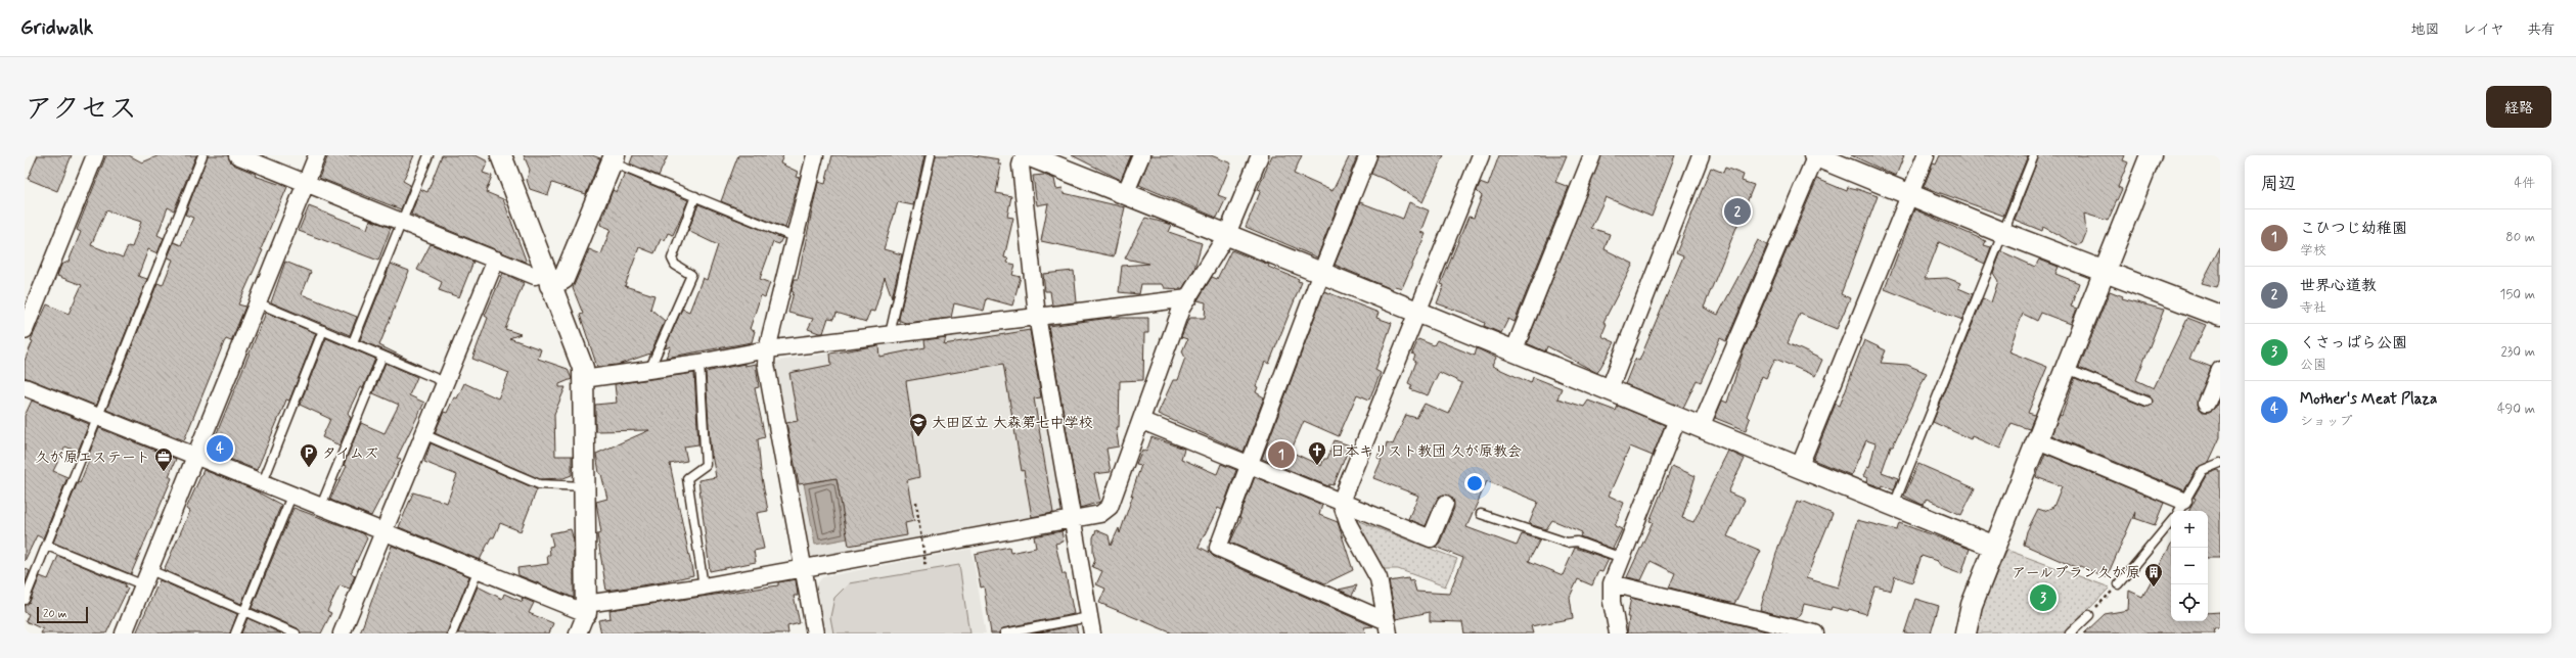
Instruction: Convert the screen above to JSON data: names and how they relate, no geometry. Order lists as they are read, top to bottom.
{
  "places": {
    "school or university": ["大田区立 大森第七中学校"],
    "church": ["日本キリスト教団 久が原教会"],
    "parking": ["タイムズ"],
    "office": ["久が原エステート"],
    "building": ["アールブラン久が原"]
  },
  "scale_bar": "20 m",
  "page": {
    "header": "Gridwalk",
    "nav": ["地図", "レイヤ", "共有"],
    "title": "アクセス",
    "buttons": "経路",
    "heading": ["周辺", "4件"],
    "pins": [
      "2",
      "4",
      "1",
      "3"
    ],
    "list": [
      {
        "mark": "1",
        "name": "こひつじ幼稚園",
        "note": "学校",
        "value": "80 m"
      },
      {
        "mark": "2",
        "name": "世界心道教",
        "note": "寺社",
        "value": "150 m"
      },
      {
        "mark": "3",
        "name": "くさっぱら公園",
        "note": "公園",
        "value": "230 m"
      },
      {
        "mark": "4",
        "name": "Mother's Meat Plaza",
        "note": "ショップ",
        "value": "490 m"
      }
    ],
    "map_buttons": ["+", "−"],
    "scale": "20 m"
  }
}
